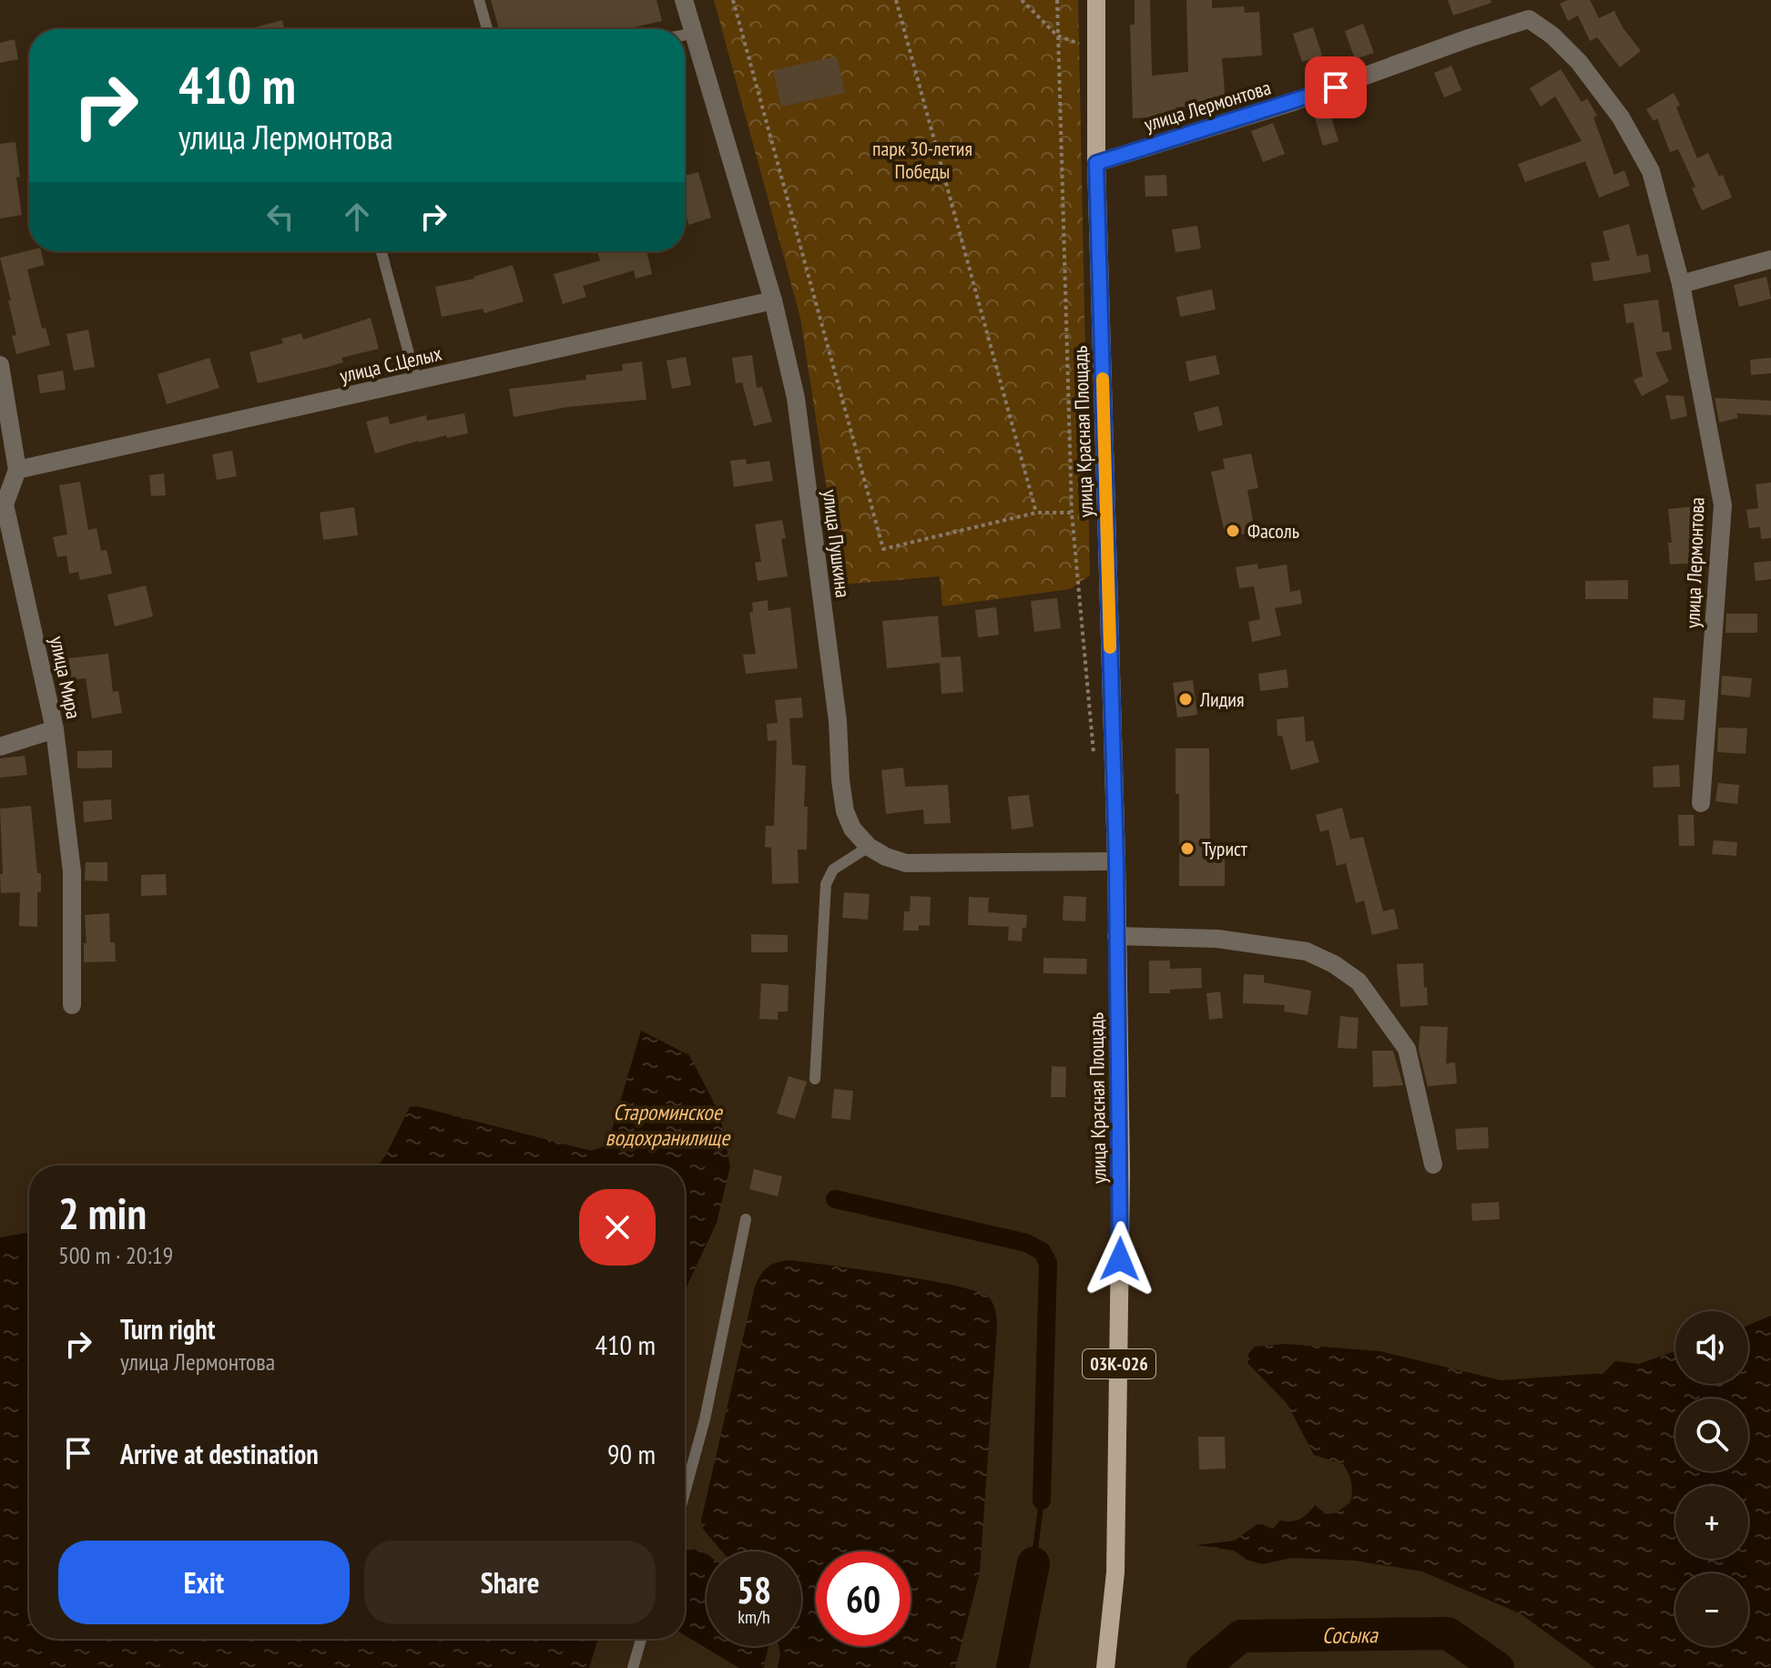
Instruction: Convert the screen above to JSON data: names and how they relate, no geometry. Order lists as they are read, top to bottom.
{
  "streets": {
    "main road": ["улица Красная Площадь", "03К-026"],
    "street": [
      "улица Лермонтова",
      "улица С.Целых",
      "улица Пушкина",
      "улица Мира"
    ]
  },
  "crossings": [
    ["улица Лермонтова", "улица Красная Площадь"],
    ["улица С.Целых", "улица Пушкина"],
    ["улица С.Целых", "улица Мира"]
  ],
  "water": ["Староминское водохранилище", "Сосыка"],
  "parks": ["парк 30-летия Победы"],
  "places": ["Фасоль", "Лидия", "Турист"],
  "page": {
    "turn": ["410 m", "улица Лермонтова"],
    "heading": ["2 min", "500 m · 20:19"],
    "list": [
      {
        "name": "Turn right",
        "note": "улица Лермонтова",
        "value": "410 m"
      },
      {
        "name": "Arrive at destination",
        "value": "90 m"
      }
    ],
    "map_buttons": ["+", "−"],
    "buttons": ["Exit", "Share"],
    "speed": "58 km/h",
    "limit": "60"
  }
}
